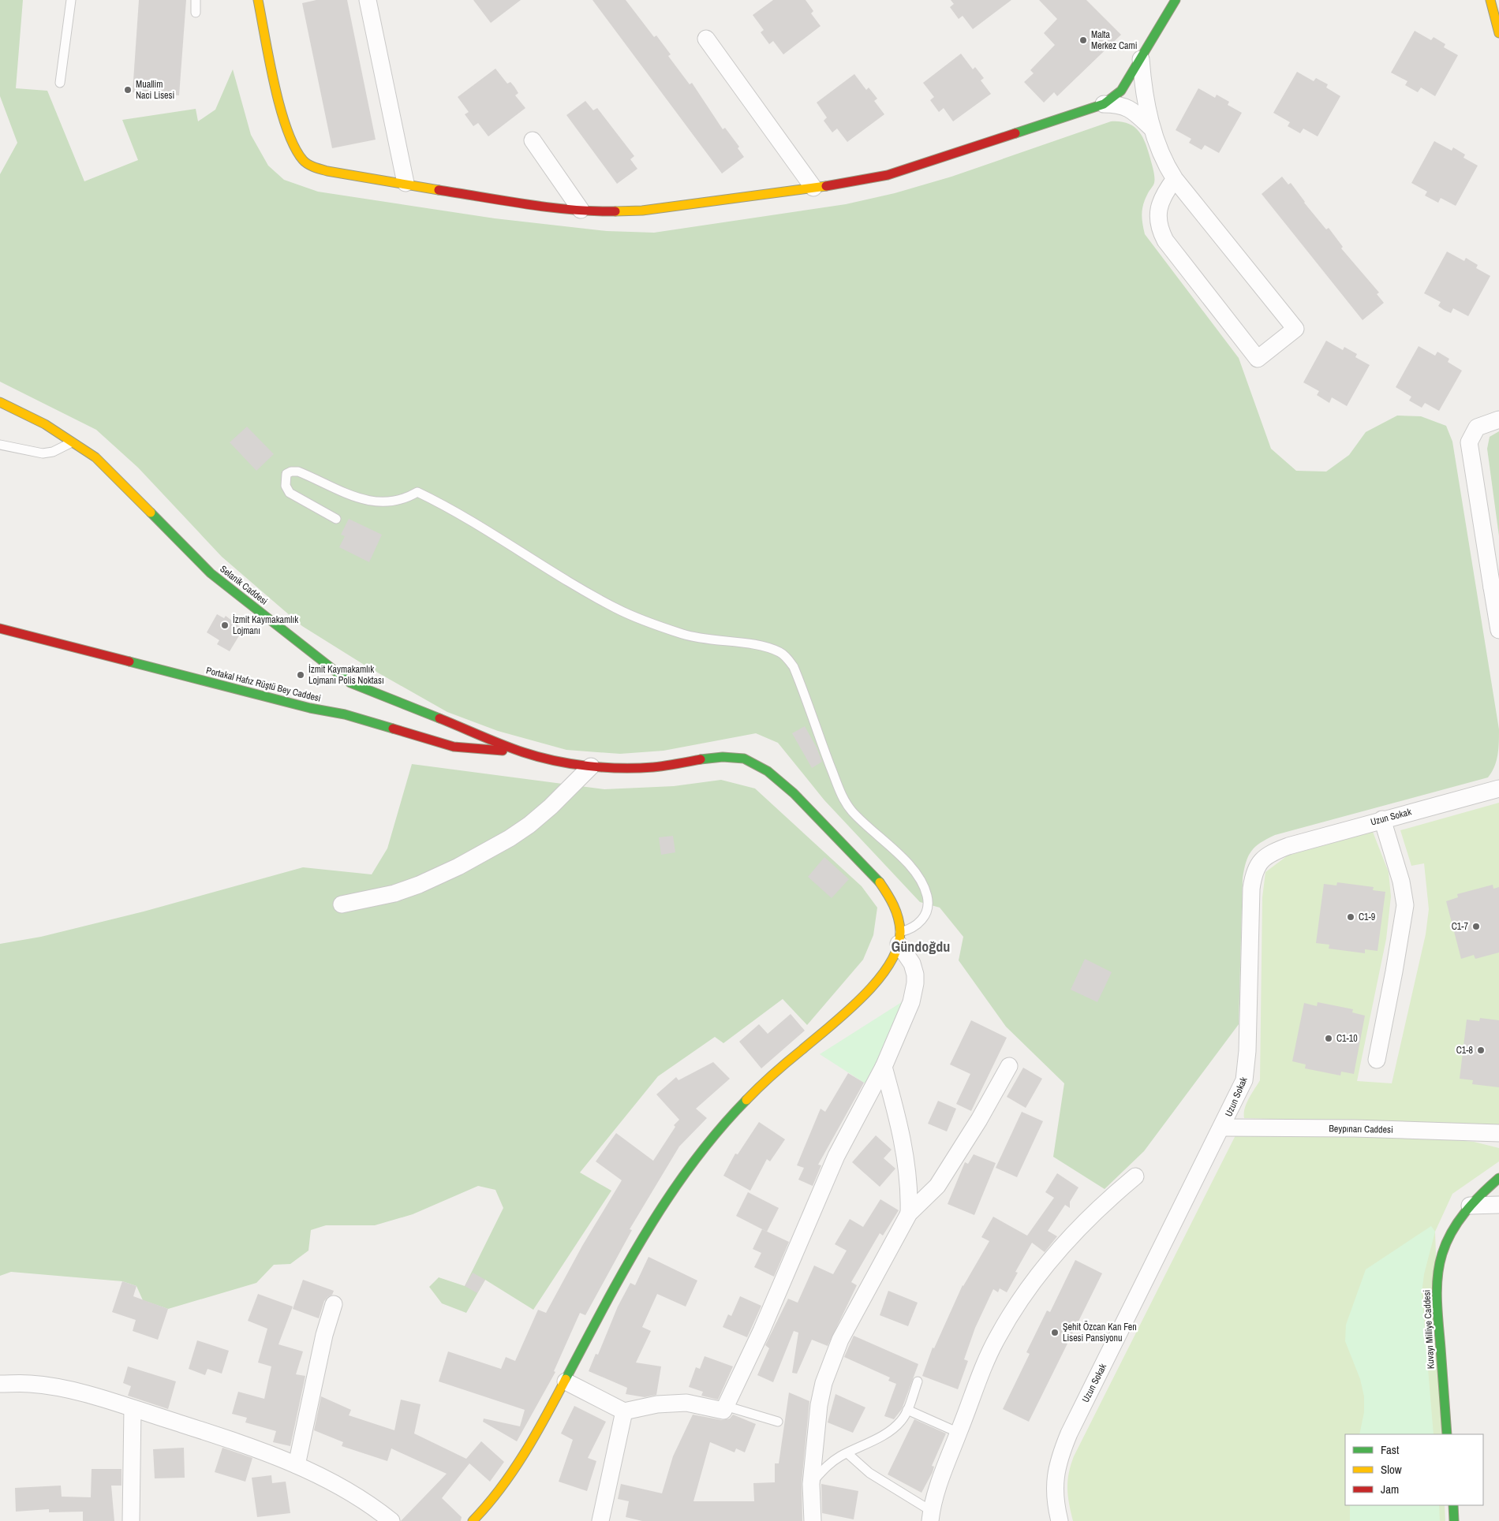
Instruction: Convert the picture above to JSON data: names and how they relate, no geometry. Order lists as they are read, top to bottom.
{
  "streets": {
    "street": [
      "Selanik Caddesi",
      "Portakal Hafız Rüştü Bey Caddesi",
      "Uzun Sokak",
      "Beypınarı Caddesi",
      "Kuvayı Milliye Caddesi"
    ]
  },
  "crossings": [
    ["Selanik Caddesi", "Portakal Hafız Rüştü Bey Caddesi"],
    ["Uzun Sokak", "Beypınarı Caddesi"]
  ],
  "districts": ["Gündoğdu"],
  "places": [
    "Malta Merkez Cami",
    "Muallim Naci Lisesi",
    "İzmit Kaymakamlık Lojmanı",
    "İzmit Kaymakamlık Lojmanı Polis Noktası",
    "C1-9",
    "C1-7",
    "C1-10",
    "C1-8",
    "Şehit Özcan Kan Fen Lisesi Pansiyonu"
  ],
  "legend": ["Fast", "Slow", "Jam"]
}
